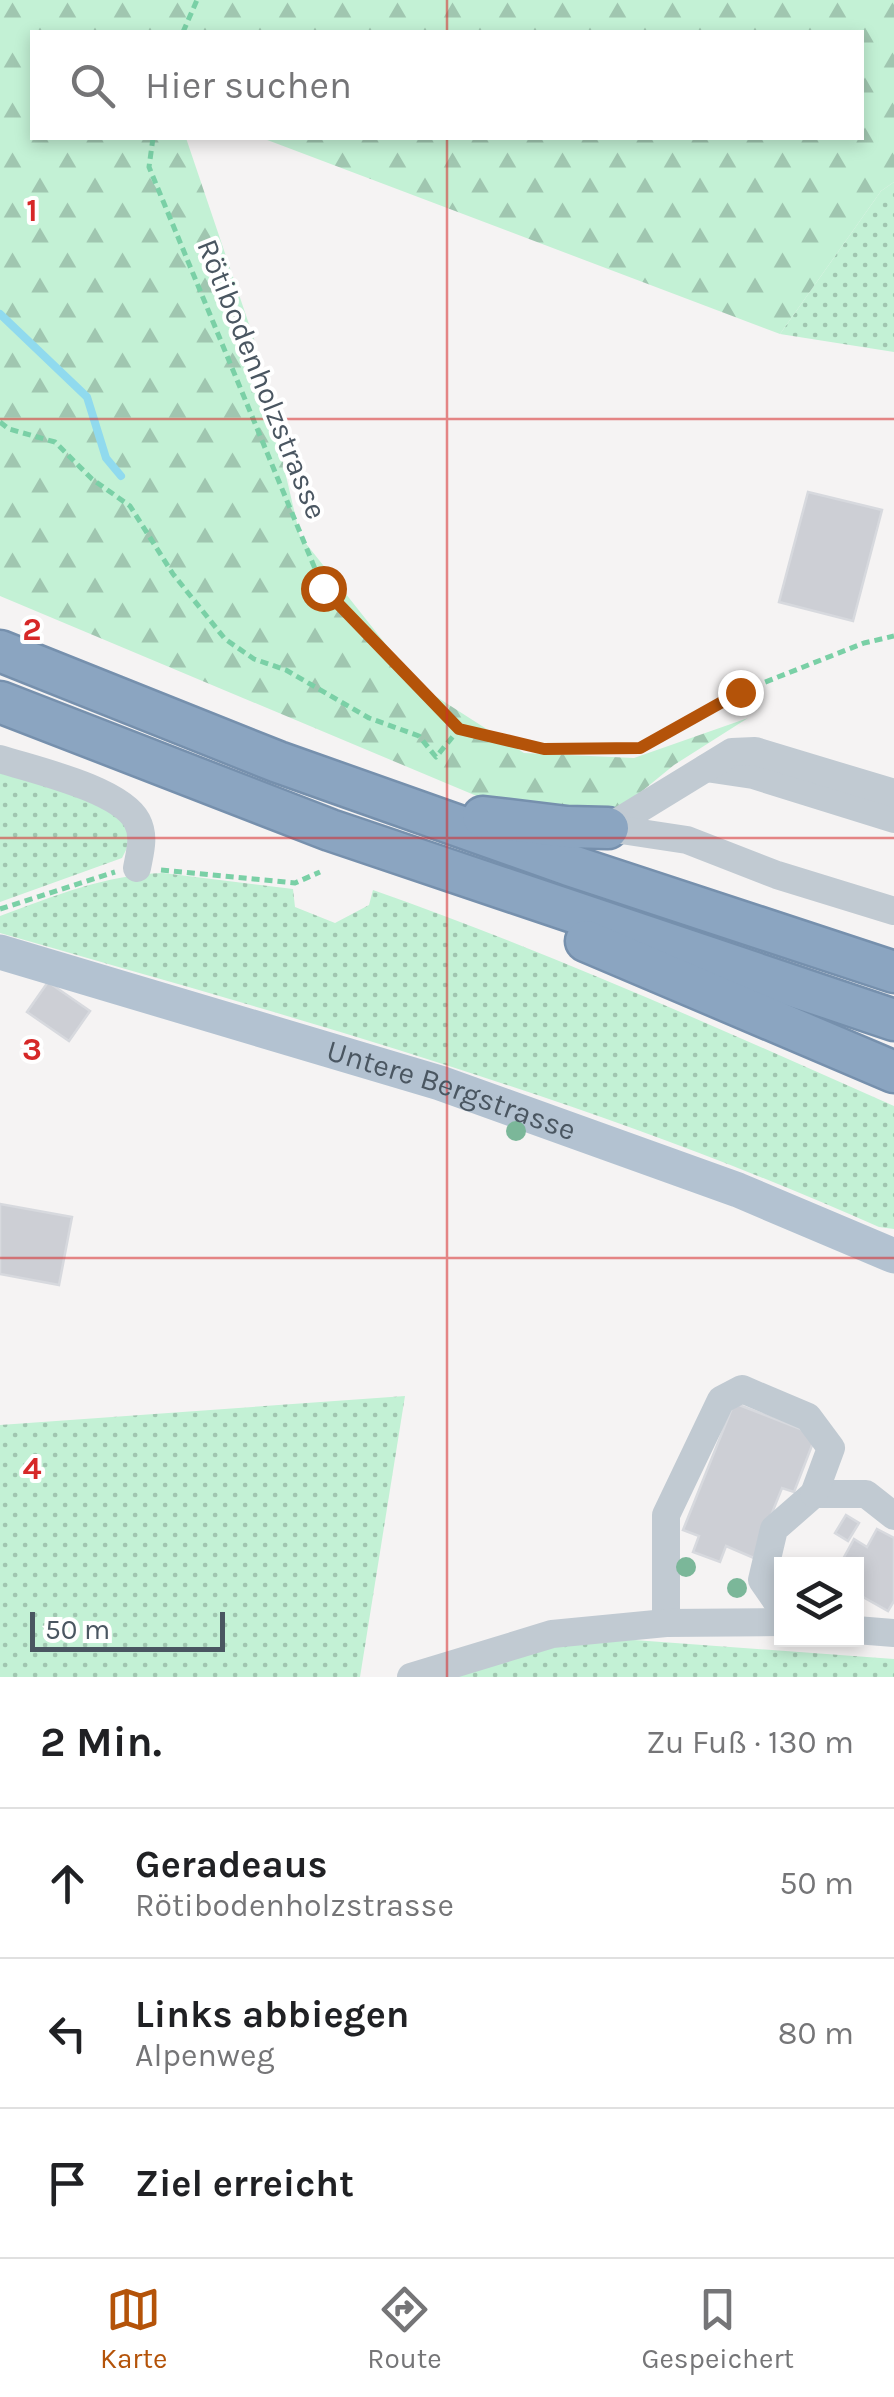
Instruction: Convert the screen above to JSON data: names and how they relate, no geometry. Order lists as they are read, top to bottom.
{
  "streets": {
    "main road": ["Untere Bergstrasse"],
    "path": ["Rötibodenholzstrasse"]
  },
  "scale_bar": "50 m",
  "page": {
    "search": "Hier suchen",
    "scale": "50 m",
    "heading": ["2 Min.", "Zu Fuß · 130 m"],
    "list": [
      ["Geradeaus", "Rötibodenholzstrasse", "50 m"],
      ["Links abbiegen", "Alpenweg", "80 m"],
      "Ziel erreicht"
    ],
    "nav": ["Karte", "Route", "Gespeichert"]
  },
  "grid": {
    "rows": [
      "1",
      "2",
      "3",
      "4"
    ]
  }
}
